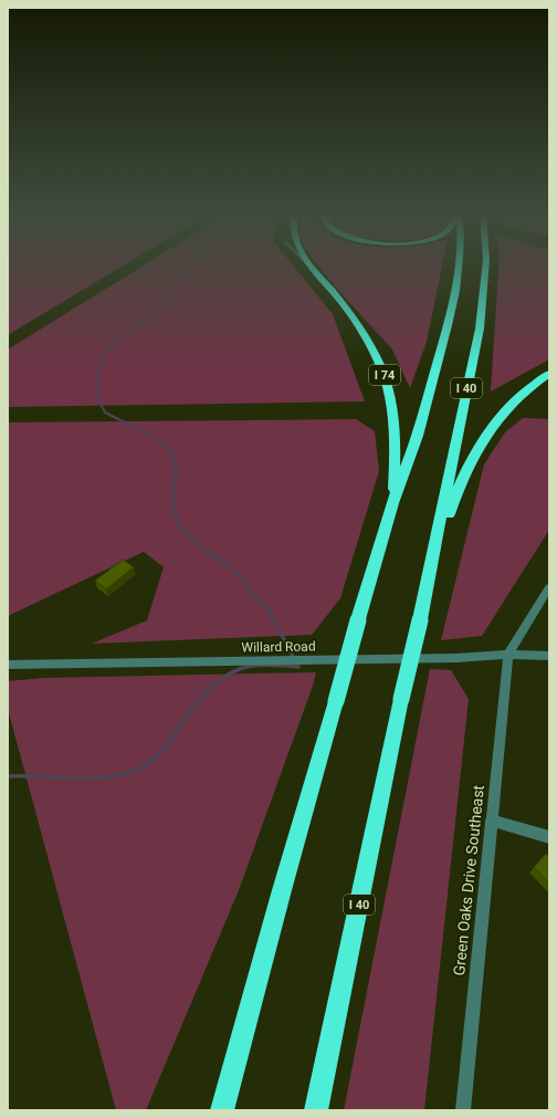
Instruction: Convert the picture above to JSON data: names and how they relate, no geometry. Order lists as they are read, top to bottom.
{
  "streets": {
    "highway": ["I 74", "I 40"],
    "street": ["Willard Road", "Green Oaks Drive Southeast"]
  },
  "crossings": [
    ["I 74", "I 40"],
    ["Willard Road", "Green Oaks Drive Southeast"]
  ]
}
